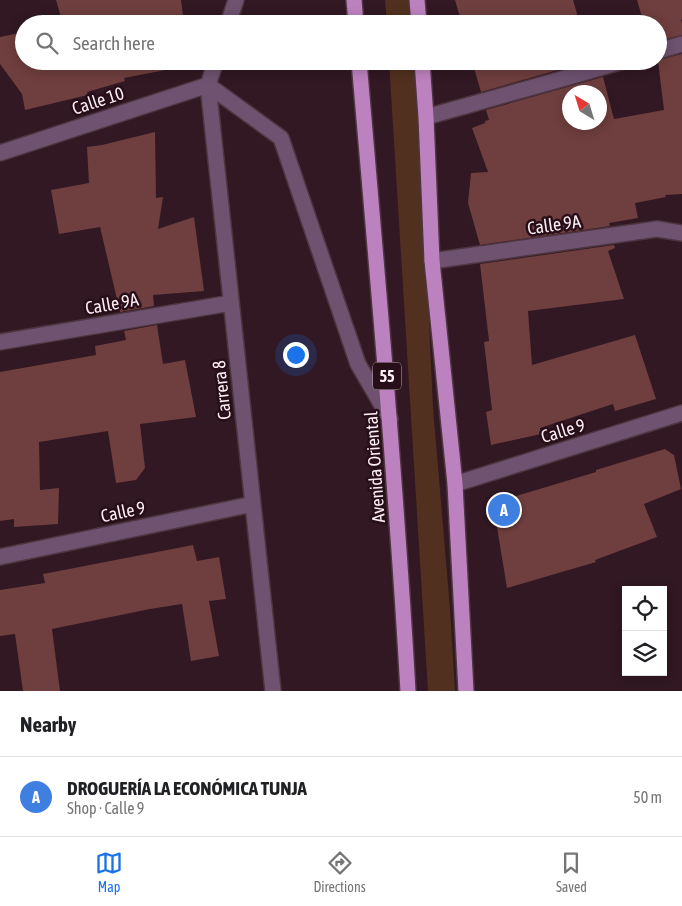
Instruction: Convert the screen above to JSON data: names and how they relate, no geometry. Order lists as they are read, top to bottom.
{
  "streets": {
    "main road": ["55", "Avenida Oriental"],
    "street": [
      "Calle 10",
      "Calle 9A",
      "Carrera 8",
      "Calle 9"
    ]
  },
  "crossings": [
    ["Calle 10", "Carrera 8"],
    ["Calle 9A", "Carrera 8"],
    ["Carrera 8", "Calle 9"]
  ],
  "north": "top left",
  "page": {
    "search": "Search here",
    "pins": "A",
    "heading": "Nearby",
    "list": [
      {
        "mark": "A",
        "name": "DROGUERÍA LA ECONÓMICA TUNJA",
        "note": "Shop · Calle 9",
        "value": "50 m"
      }
    ],
    "nav": ["Map", "Directions", "Saved"]
  }
}
